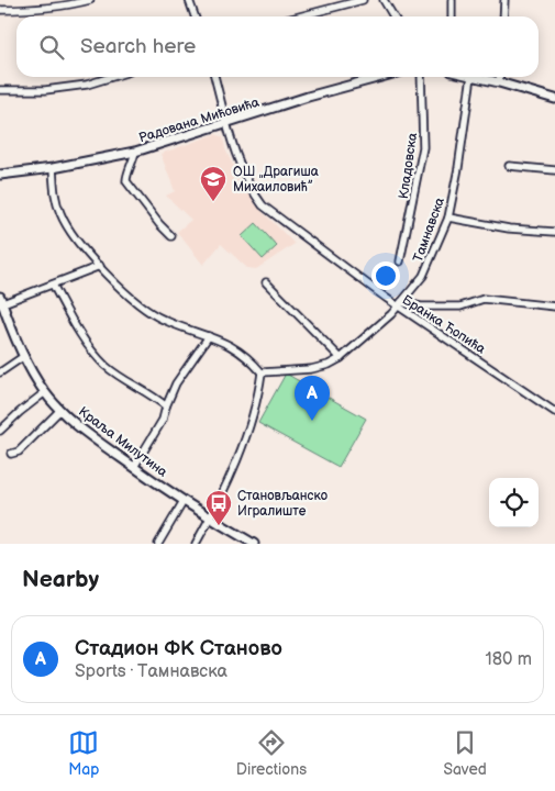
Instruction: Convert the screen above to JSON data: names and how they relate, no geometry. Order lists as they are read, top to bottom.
{
  "streets": {
    "street": [
      "Радована Мићовића",
      "Кладовска",
      "Тамнавска",
      "Бранка Ћопића",
      "Краља Милутина"
    ]
  },
  "crossings": [
    ["Радована Мићовића", "Бранка Ћопића"],
    ["Тамнавска", "Бранка Ћопића"]
  ],
  "places": {
    "school or university": ["ОШ „Драгиша Михаиловић”"],
    "bus stop": ["Становљанско Игралиште"]
  },
  "page": {
    "search": "Search here",
    "pins": "A",
    "heading": "Nearby",
    "list": [
      {
        "mark": "A",
        "name": "Стадион ФК Станово",
        "note": "Sports · Тамнавска",
        "value": "180 m"
      }
    ],
    "nav": ["Map", "Directions", "Saved"]
  }
}
